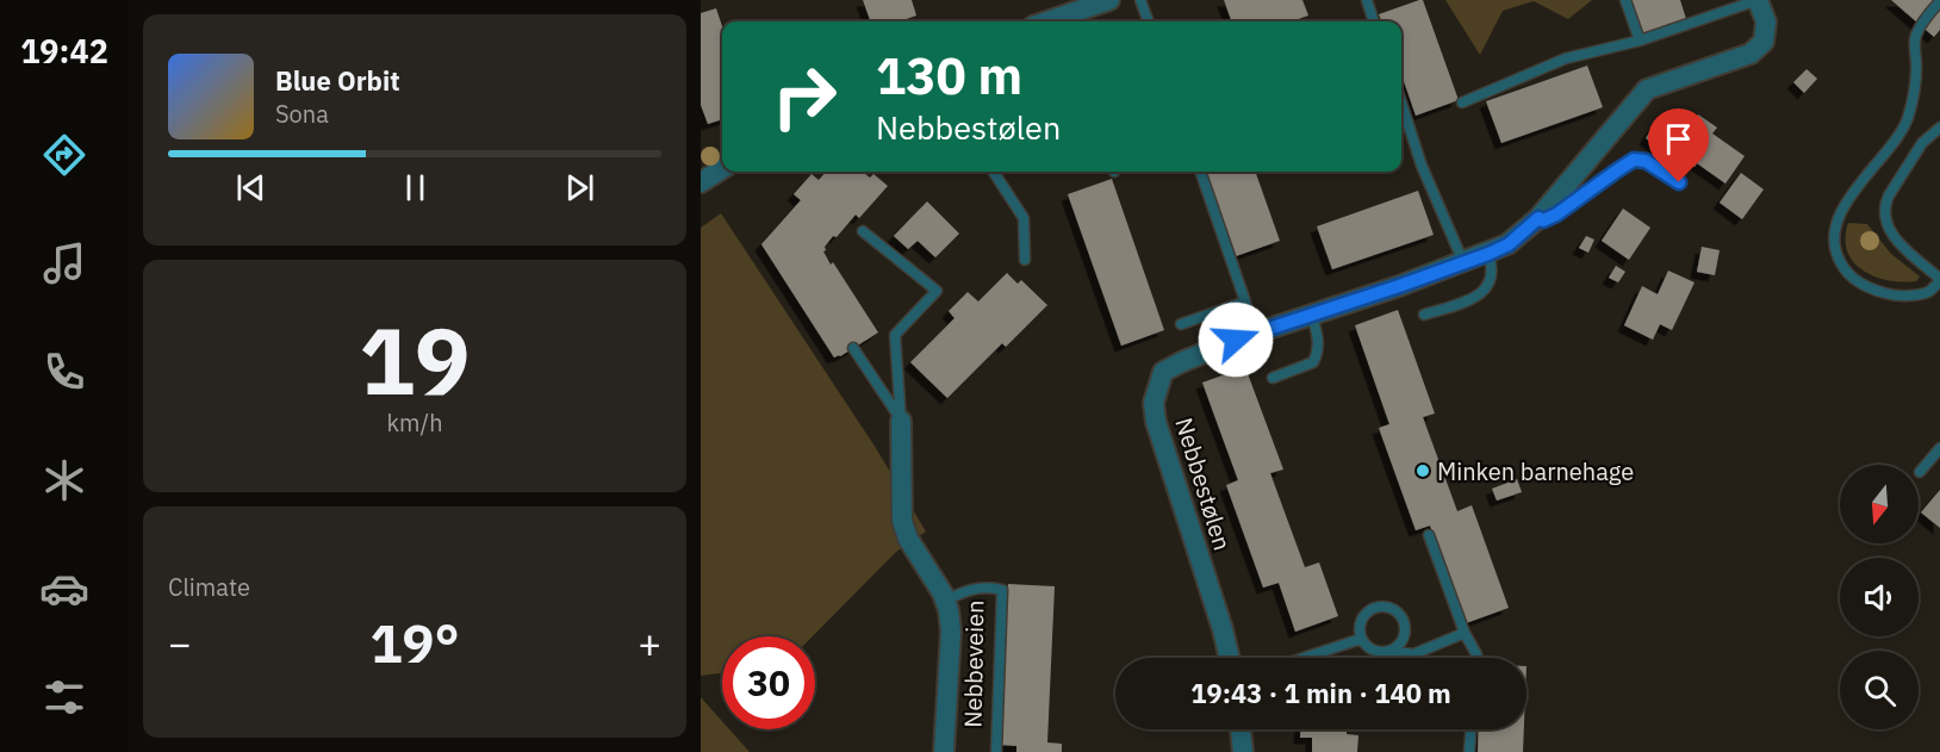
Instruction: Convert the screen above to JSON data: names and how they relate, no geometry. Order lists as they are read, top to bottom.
{
  "streets": {
    "street": ["Nebbestølen", "Nebbeveien"]
  },
  "places": ["Minken barnehage"],
  "north": "bottom",
  "page": {
    "tabs": "19:42",
    "turn": ["130 m", "Nebbestølen"],
    "song": ["Blue Orbit", "Sona"],
    "tile": [
      ["19", "km/h"],
      "Climate"
    ],
    "heat": ["−", "19°", "+"],
    "limit": "30",
    "trip": "19:43 · 1 min · 140 m"
  }
}
